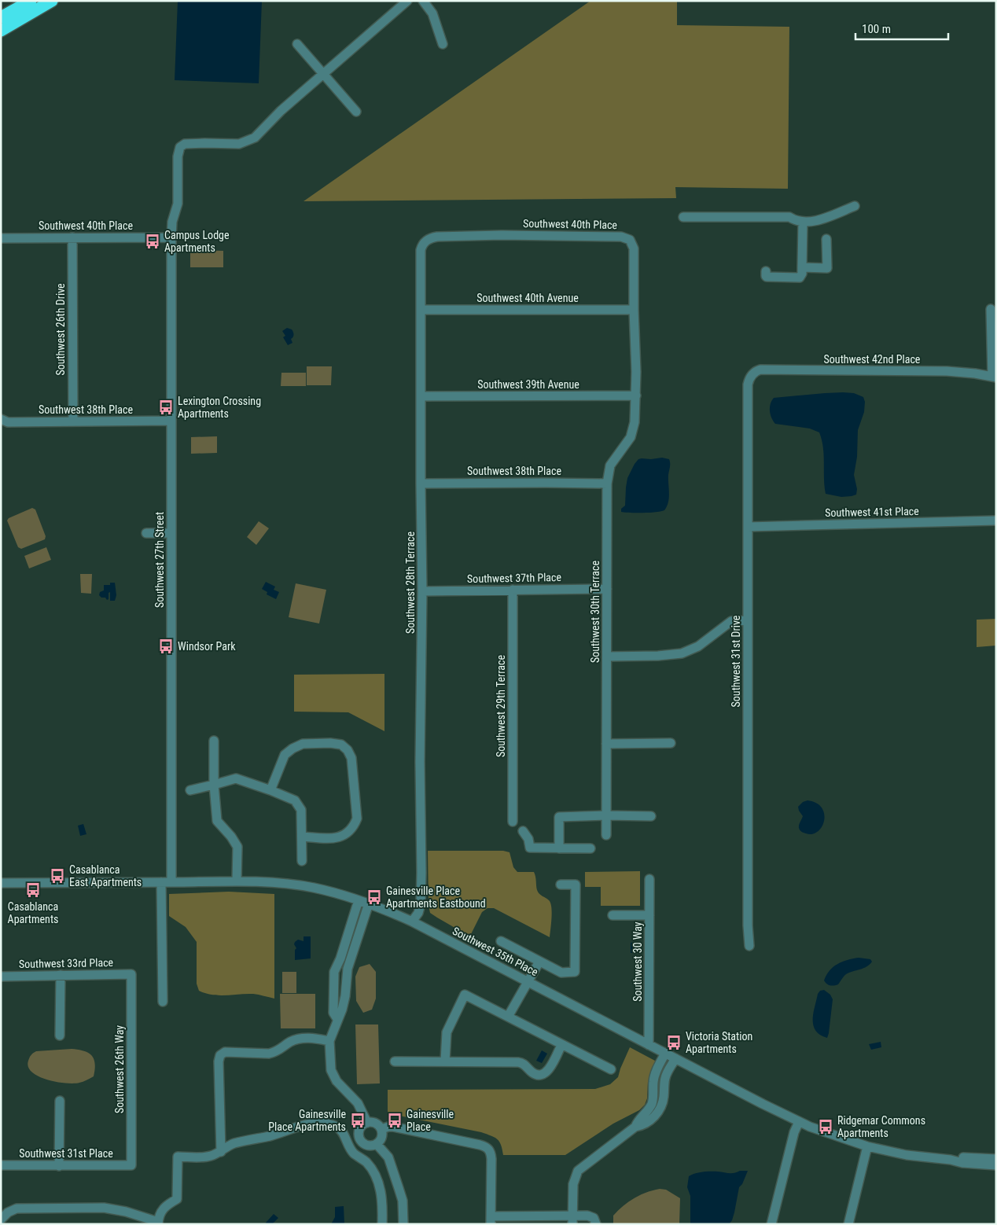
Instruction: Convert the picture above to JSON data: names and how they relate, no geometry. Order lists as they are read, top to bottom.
{
  "streets": {
    "street": [
      "Southwest 40th Place",
      "Southwest 40th Avenue",
      "Southwest 26th Drive",
      "Southwest 42nd Place",
      "Southwest 39th Avenue",
      "Southwest 38th Place",
      "Southwest 41st Place",
      "Southwest 27th Street",
      "Southwest 37th Place",
      "Southwest 28th Terrace",
      "Southwest 30th Terrace",
      "Southwest 31st Drive",
      "Southwest 29th Terrace",
      "Southwest 35th Place",
      "Southwest 30 Way",
      "Southwest 33rd Place",
      "Southwest 26th Way",
      "Southwest 31st Place"
    ]
  },
  "crossings": [
    ["Southwest 40th Place", "Southwest 40th Avenue"],
    ["Southwest 40th Place", "Southwest 26th Drive"],
    ["Southwest 40th Place", "Southwest 39th Avenue"],
    ["Southwest 40th Place", "Southwest 27th Street"],
    ["Southwest 40th Place", "Southwest 28th Terrace"],
    ["Southwest 40th Place", "Southwest 30th Terrace"],
    ["Southwest 40th Avenue", "Southwest 28th Terrace"],
    ["Southwest 26th Drive", "Southwest 38th Place"],
    ["Southwest 42nd Place", "Southwest 31st Drive"],
    ["Southwest 39th Avenue", "Southwest 28th Terrace"],
    ["Southwest 39th Avenue", "Southwest 30th Terrace"],
    ["Southwest 38th Place", "Southwest 27th Street"],
    ["Southwest 38th Place", "Southwest 28th Terrace"],
    ["Southwest 38th Place", "Southwest 30th Terrace"],
    ["Southwest 41st Place", "Southwest 31st Drive"],
    ["Southwest 27th Street", "Southwest 35th Place"],
    ["Southwest 37th Place", "Southwest 28th Terrace"],
    ["Southwest 37th Place", "Southwest 30th Terrace"],
    ["Southwest 37th Place", "Southwest 29th Terrace"],
    ["Southwest 28th Terrace", "Southwest 35th Place"],
    ["Southwest 35th Place", "Southwest 30 Way"],
    ["Southwest 33rd Place", "Southwest 26th Way"],
    ["Southwest 26th Way", "Southwest 31st Place"]
  ],
  "places": {
    "bus stop": [
      "Campus Lodge Apartments",
      "Lexington Crossing Apartments",
      "Windsor Park",
      "Casablanca East Apartments",
      "Casablanca Apartments",
      "Gainesville Place Apartments Eastbound",
      "Victoria Station Apartments",
      "Gainesville Place Apartments",
      "Gainesville Place",
      "Ridgemar Commons Apartments"
    ]
  },
  "scale_bar": "100 m"
}
